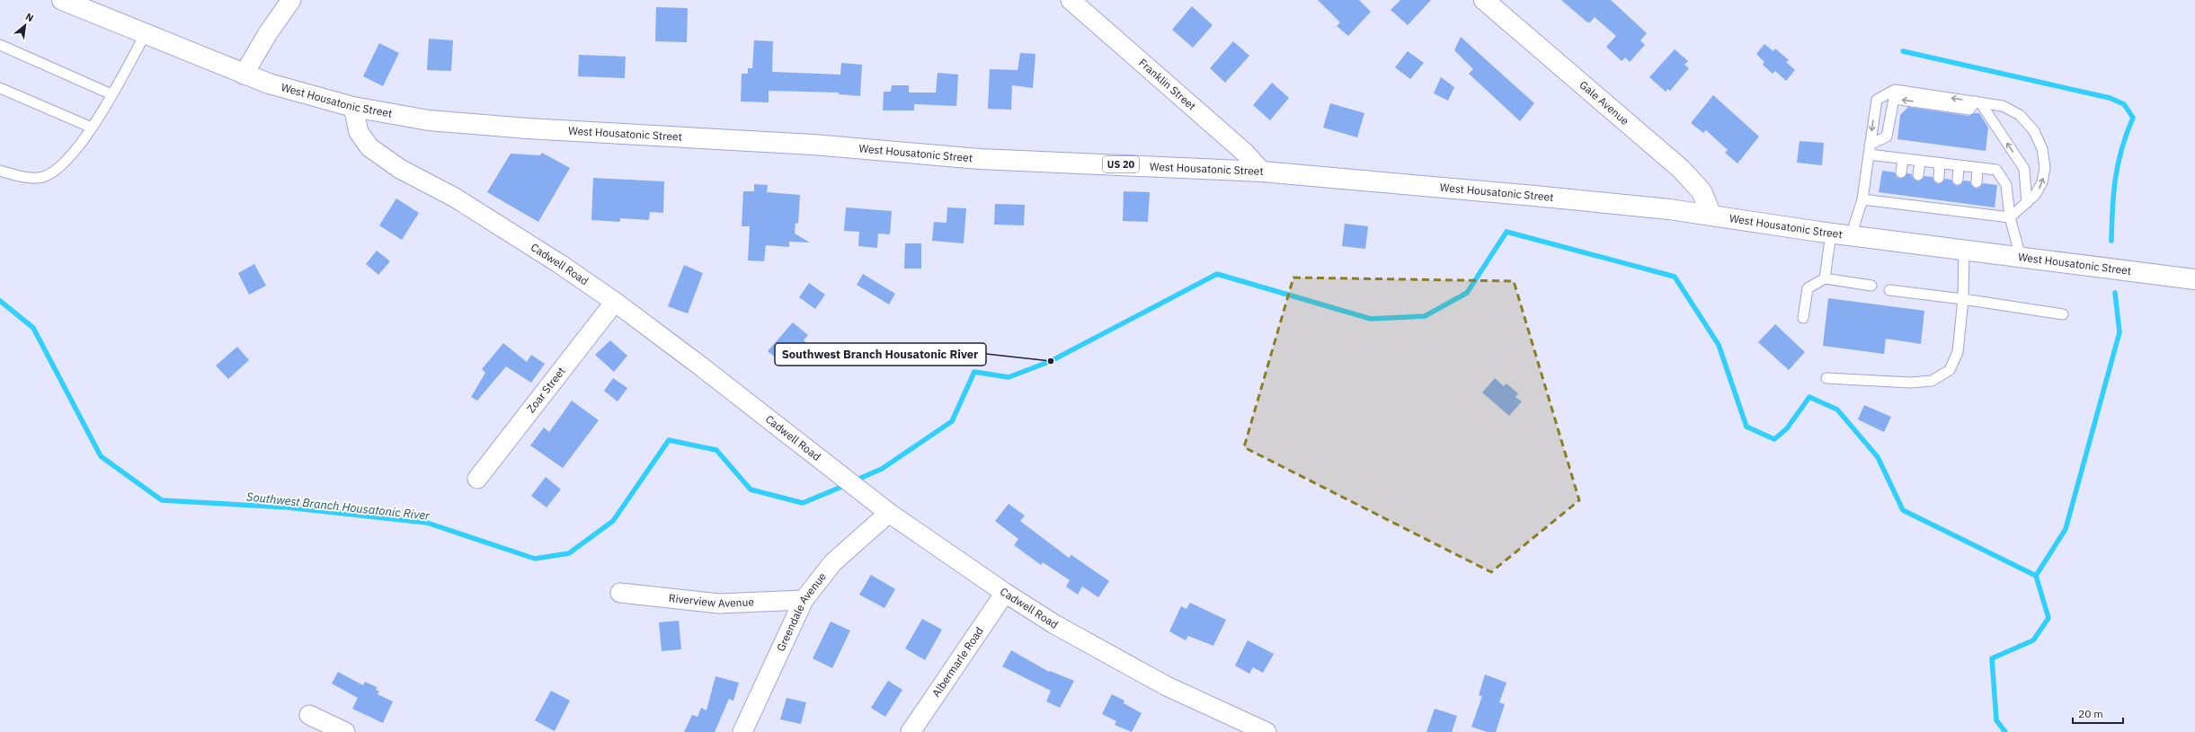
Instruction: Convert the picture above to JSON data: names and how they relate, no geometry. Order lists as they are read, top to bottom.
{
  "streets": {
    "main road": ["West Housatonic Street", "Gale Avenue", "US 20"],
    "street": [
      "Franklin Street",
      "Cadwell Road",
      "Zoar Street",
      "Riverview Avenue",
      "Greendale Avenue",
      "Albermarle Road"
    ]
  },
  "crossings": [
    ["Franklin Street", "West Housatonic Street"],
    ["West Housatonic Street", "Gale Avenue"],
    ["West Housatonic Street", "Cadwell Road"],
    ["Cadwell Road", "Zoar Street"],
    ["Cadwell Road", "Greendale Avenue"],
    ["Cadwell Road", "Albermarle Road"],
    ["Riverview Avenue", "Greendale Avenue"]
  ],
  "water": ["Southwest Branch Housatonic River"],
  "places": ["Southwest Branch Housatonic River"],
  "scale_bar": "20 m",
  "north": "top right"
}
